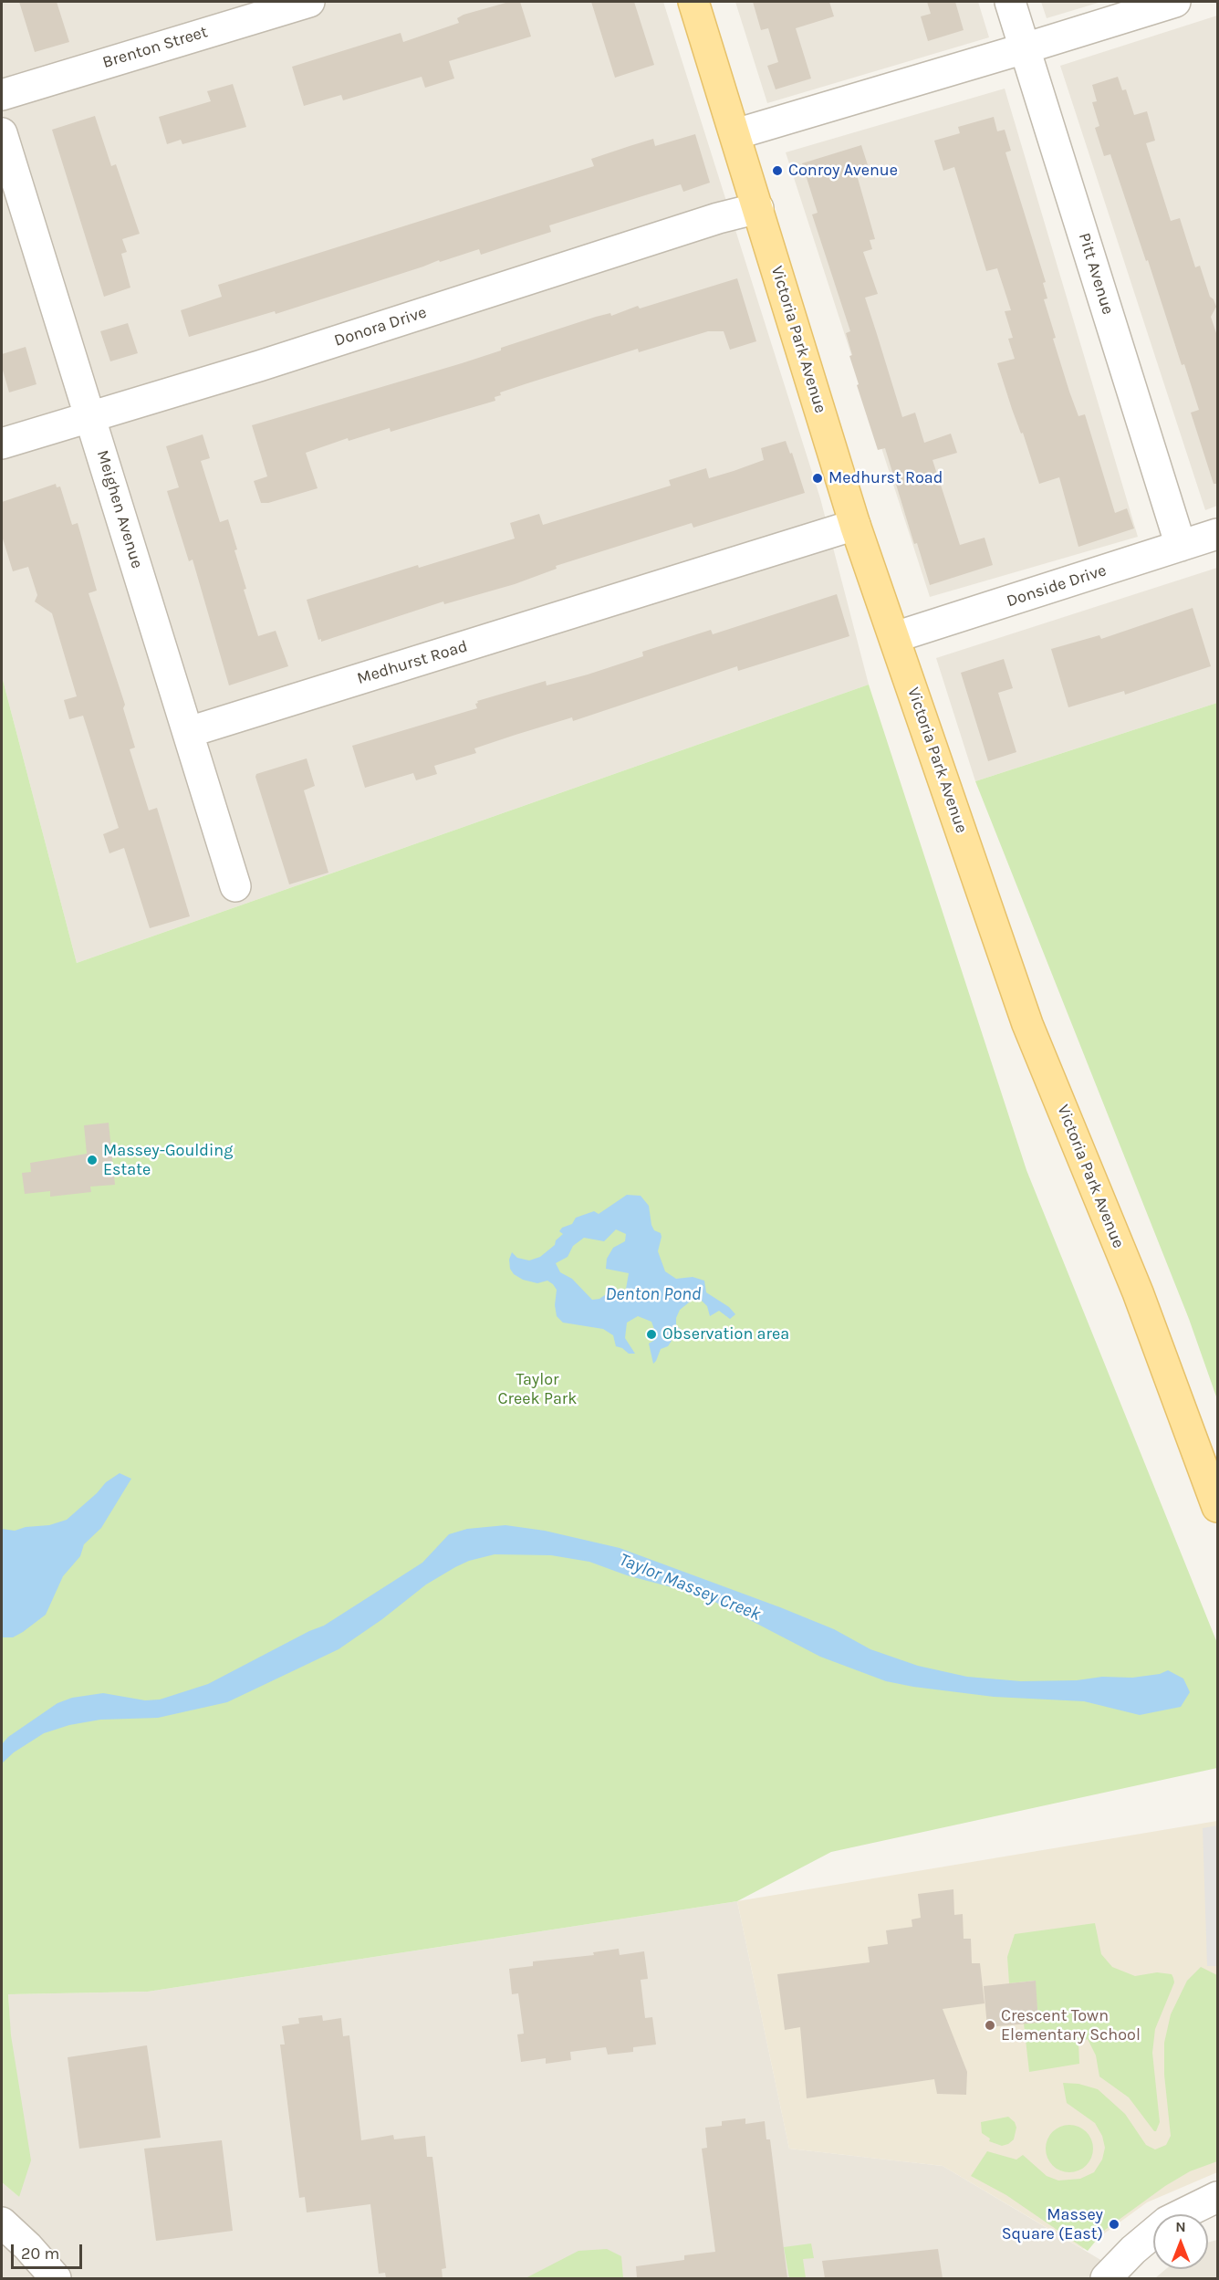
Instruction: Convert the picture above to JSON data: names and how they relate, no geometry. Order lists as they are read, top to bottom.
{
  "streets": {
    "main road": ["Victoria Park Avenue"],
    "street": [
      "Brenton Street",
      "Pitt Avenue",
      "Donora Drive",
      "Meighen Avenue",
      "Donside Drive",
      "Medhurst Road"
    ]
  },
  "crossings": [
    ["Pitt Avenue", "Donside Drive"],
    ["Donora Drive", "Victoria Park Avenue"],
    ["Donora Drive", "Meighen Avenue"],
    ["Victoria Park Avenue", "Donside Drive"],
    ["Victoria Park Avenue", "Medhurst Road"],
    ["Meighen Avenue", "Medhurst Road"]
  ],
  "water": ["Denton Pond", "Taylor Massey Creek"],
  "parks": ["Taylor Creek Park"],
  "places": [
    "Conroy Avenue",
    "Medhurst Road",
    "Massey-Goulding Estate",
    "Observation area",
    "Crescent Town Elementary School",
    "Massey Square (East)"
  ],
  "scale_bar": "20 m",
  "north": "top"
}
